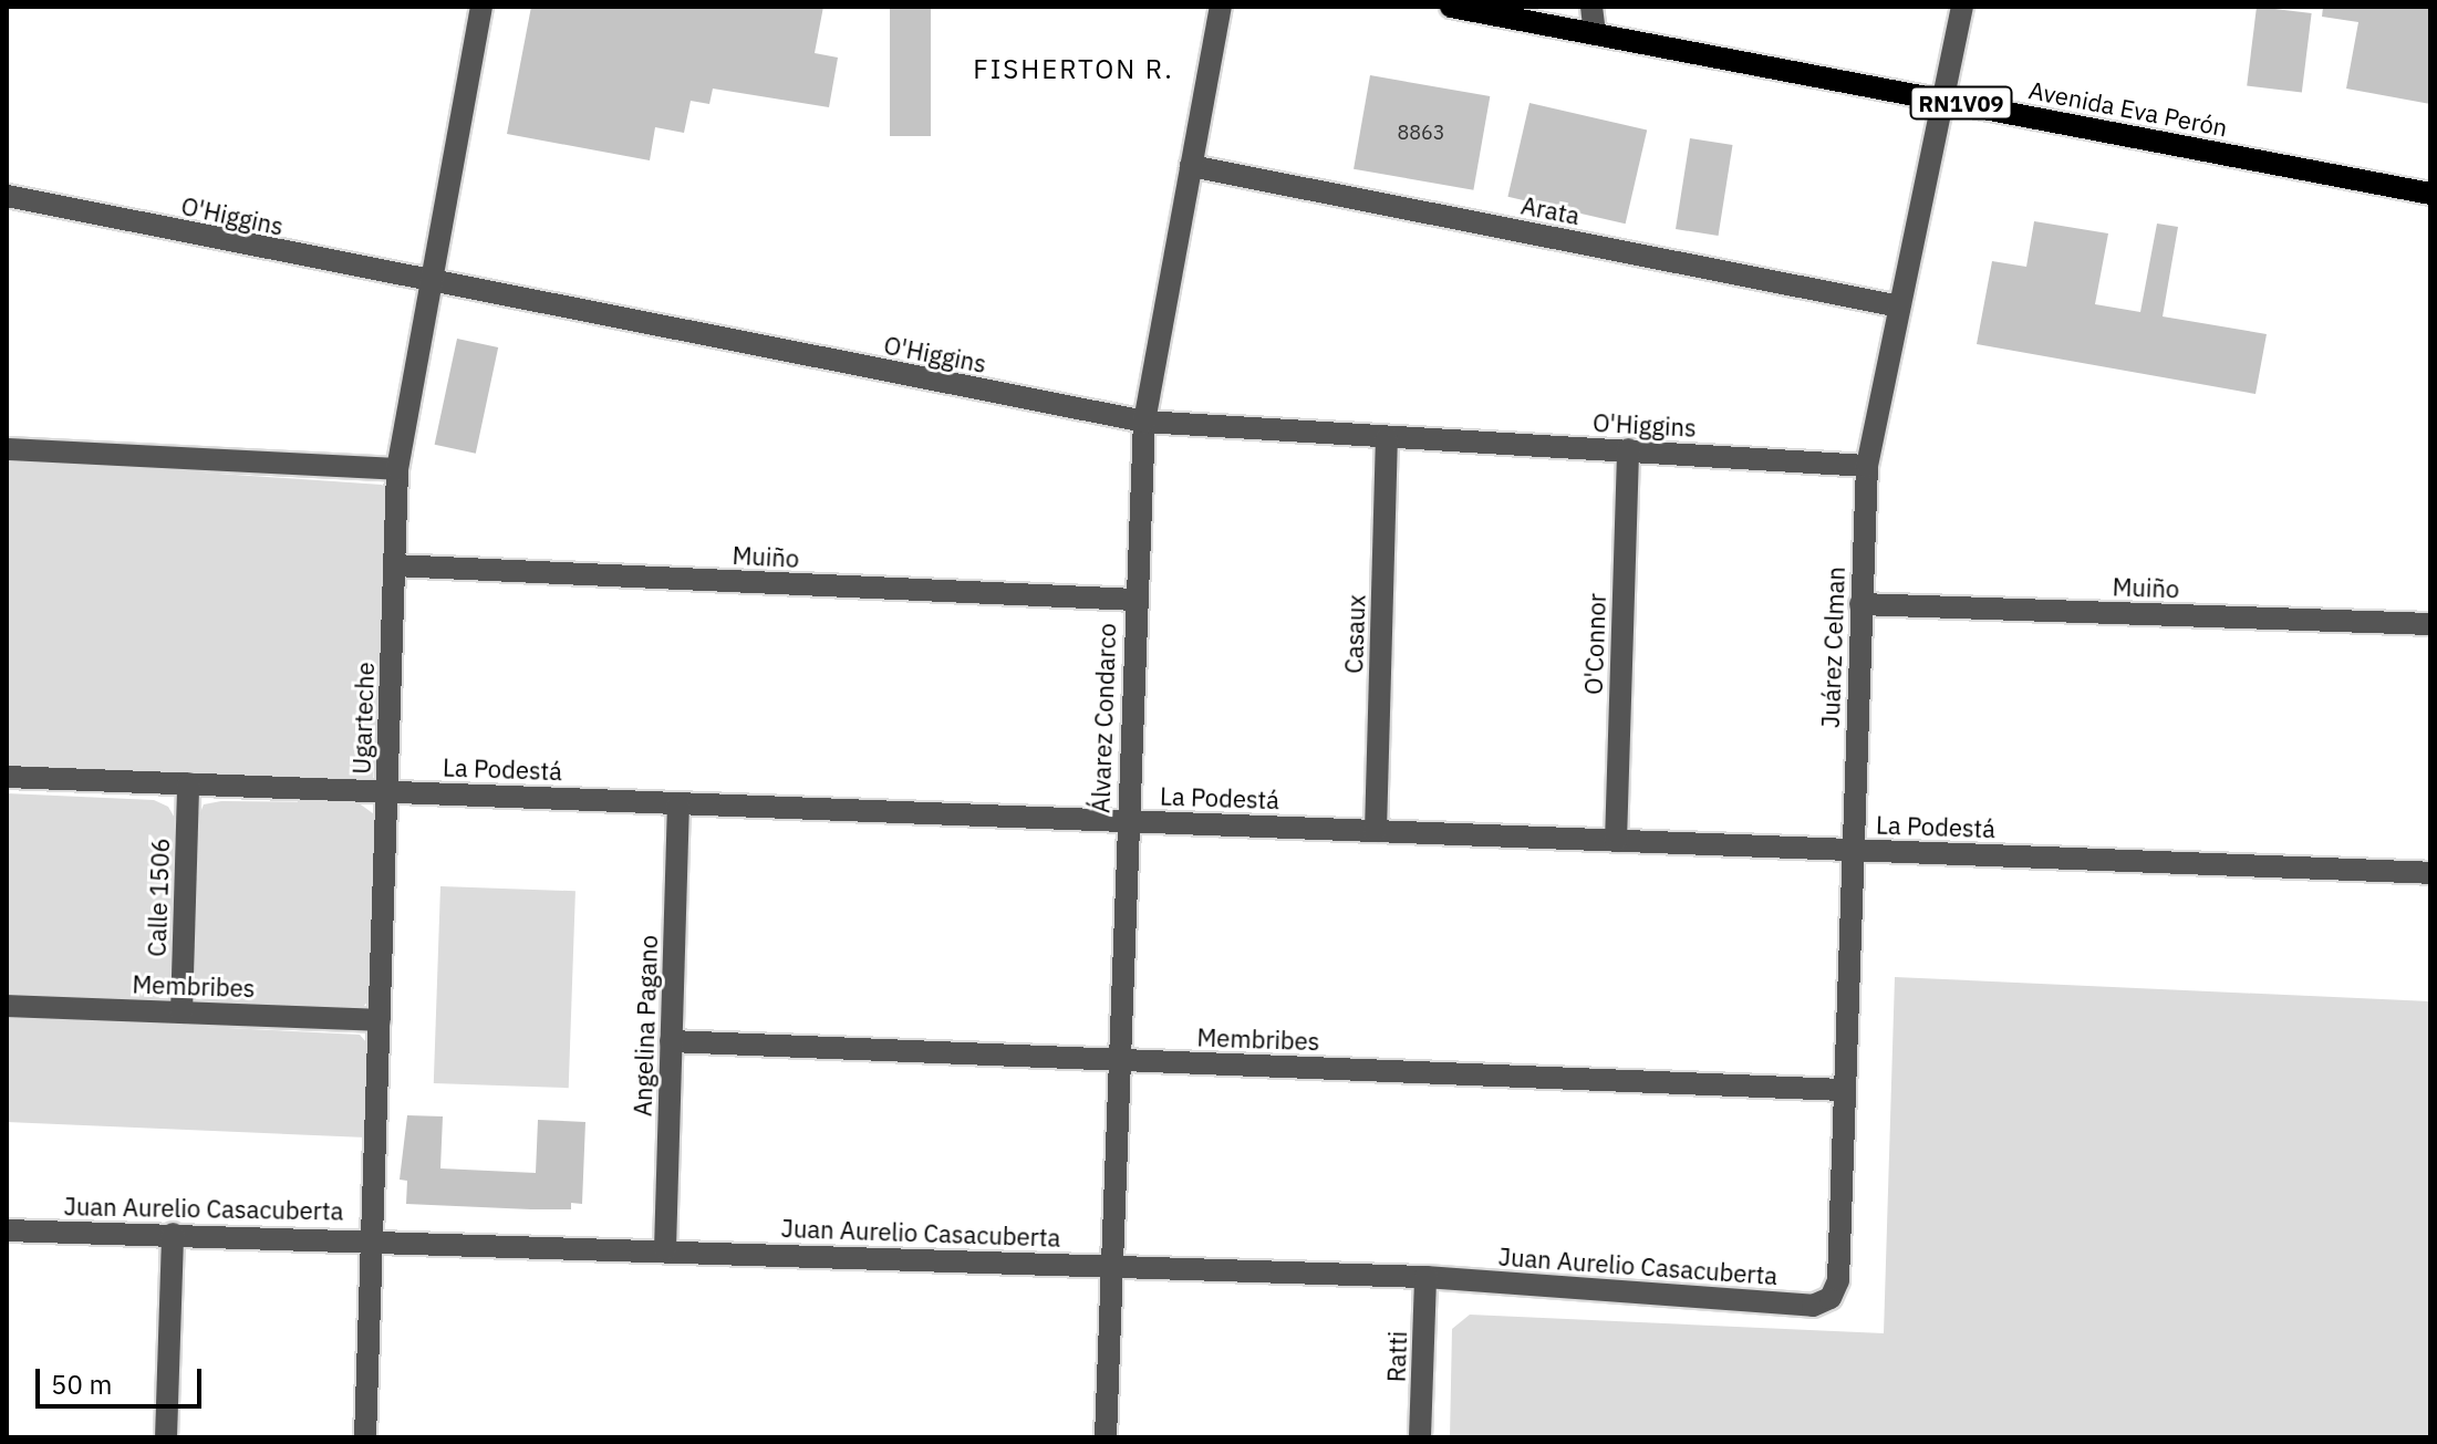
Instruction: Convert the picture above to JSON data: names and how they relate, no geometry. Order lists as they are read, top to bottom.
{
  "streets": {
    "main road": ["RN1V09", "Avenida Eva Perón"],
    "street": [
      "Arata",
      "O'Higgins",
      "Muiño",
      "Casaux",
      "O'Connor",
      "Juárez Celman",
      "Ugarteche",
      "Álvarez Condarco",
      "La Podestá",
      "Calle 1506",
      "Membribes",
      "Angelina Pagano",
      "Juan Aurelio Casacuberta",
      "Ratti"
    ]
  },
  "crossings": [
    ["Avenida Eva Perón", "Juárez Celman"],
    ["Arata", "Juárez Celman"],
    ["Arata", "Álvarez Condarco"],
    ["O'Higgins", "Casaux"],
    ["O'Higgins", "O'Connor"],
    ["O'Higgins", "Juárez Celman"],
    ["O'Higgins", "Ugarteche"],
    ["O'Higgins", "Álvarez Condarco"],
    ["Muiño", "Juárez Celman"],
    ["Muiño", "Ugarteche"],
    ["Muiño", "Álvarez Condarco"],
    ["Casaux", "La Podestá"],
    ["O'Connor", "La Podestá"],
    ["Juárez Celman", "La Podestá"],
    ["Juárez Celman", "Membribes"],
    ["Juárez Celman", "Juan Aurelio Casacuberta"],
    ["Ugarteche", "La Podestá"],
    ["Ugarteche", "Membribes"],
    ["Ugarteche", "Juan Aurelio Casacuberta"],
    ["Álvarez Condarco", "La Podestá"],
    ["Álvarez Condarco", "Membribes"],
    ["Álvarez Condarco", "Juan Aurelio Casacuberta"],
    ["La Podestá", "Calle 1506"],
    ["La Podestá", "Angelina Pagano"],
    ["Calle 1506", "Membribes"],
    ["Membribes", "Angelina Pagano"],
    ["Angelina Pagano", "Juan Aurelio Casacuberta"],
    ["Juan Aurelio Casacuberta", "Ratti"]
  ],
  "districts": ["FISHERTON R."],
  "house_numbers": ["8863"],
  "scale_bar": "50 m"
}
